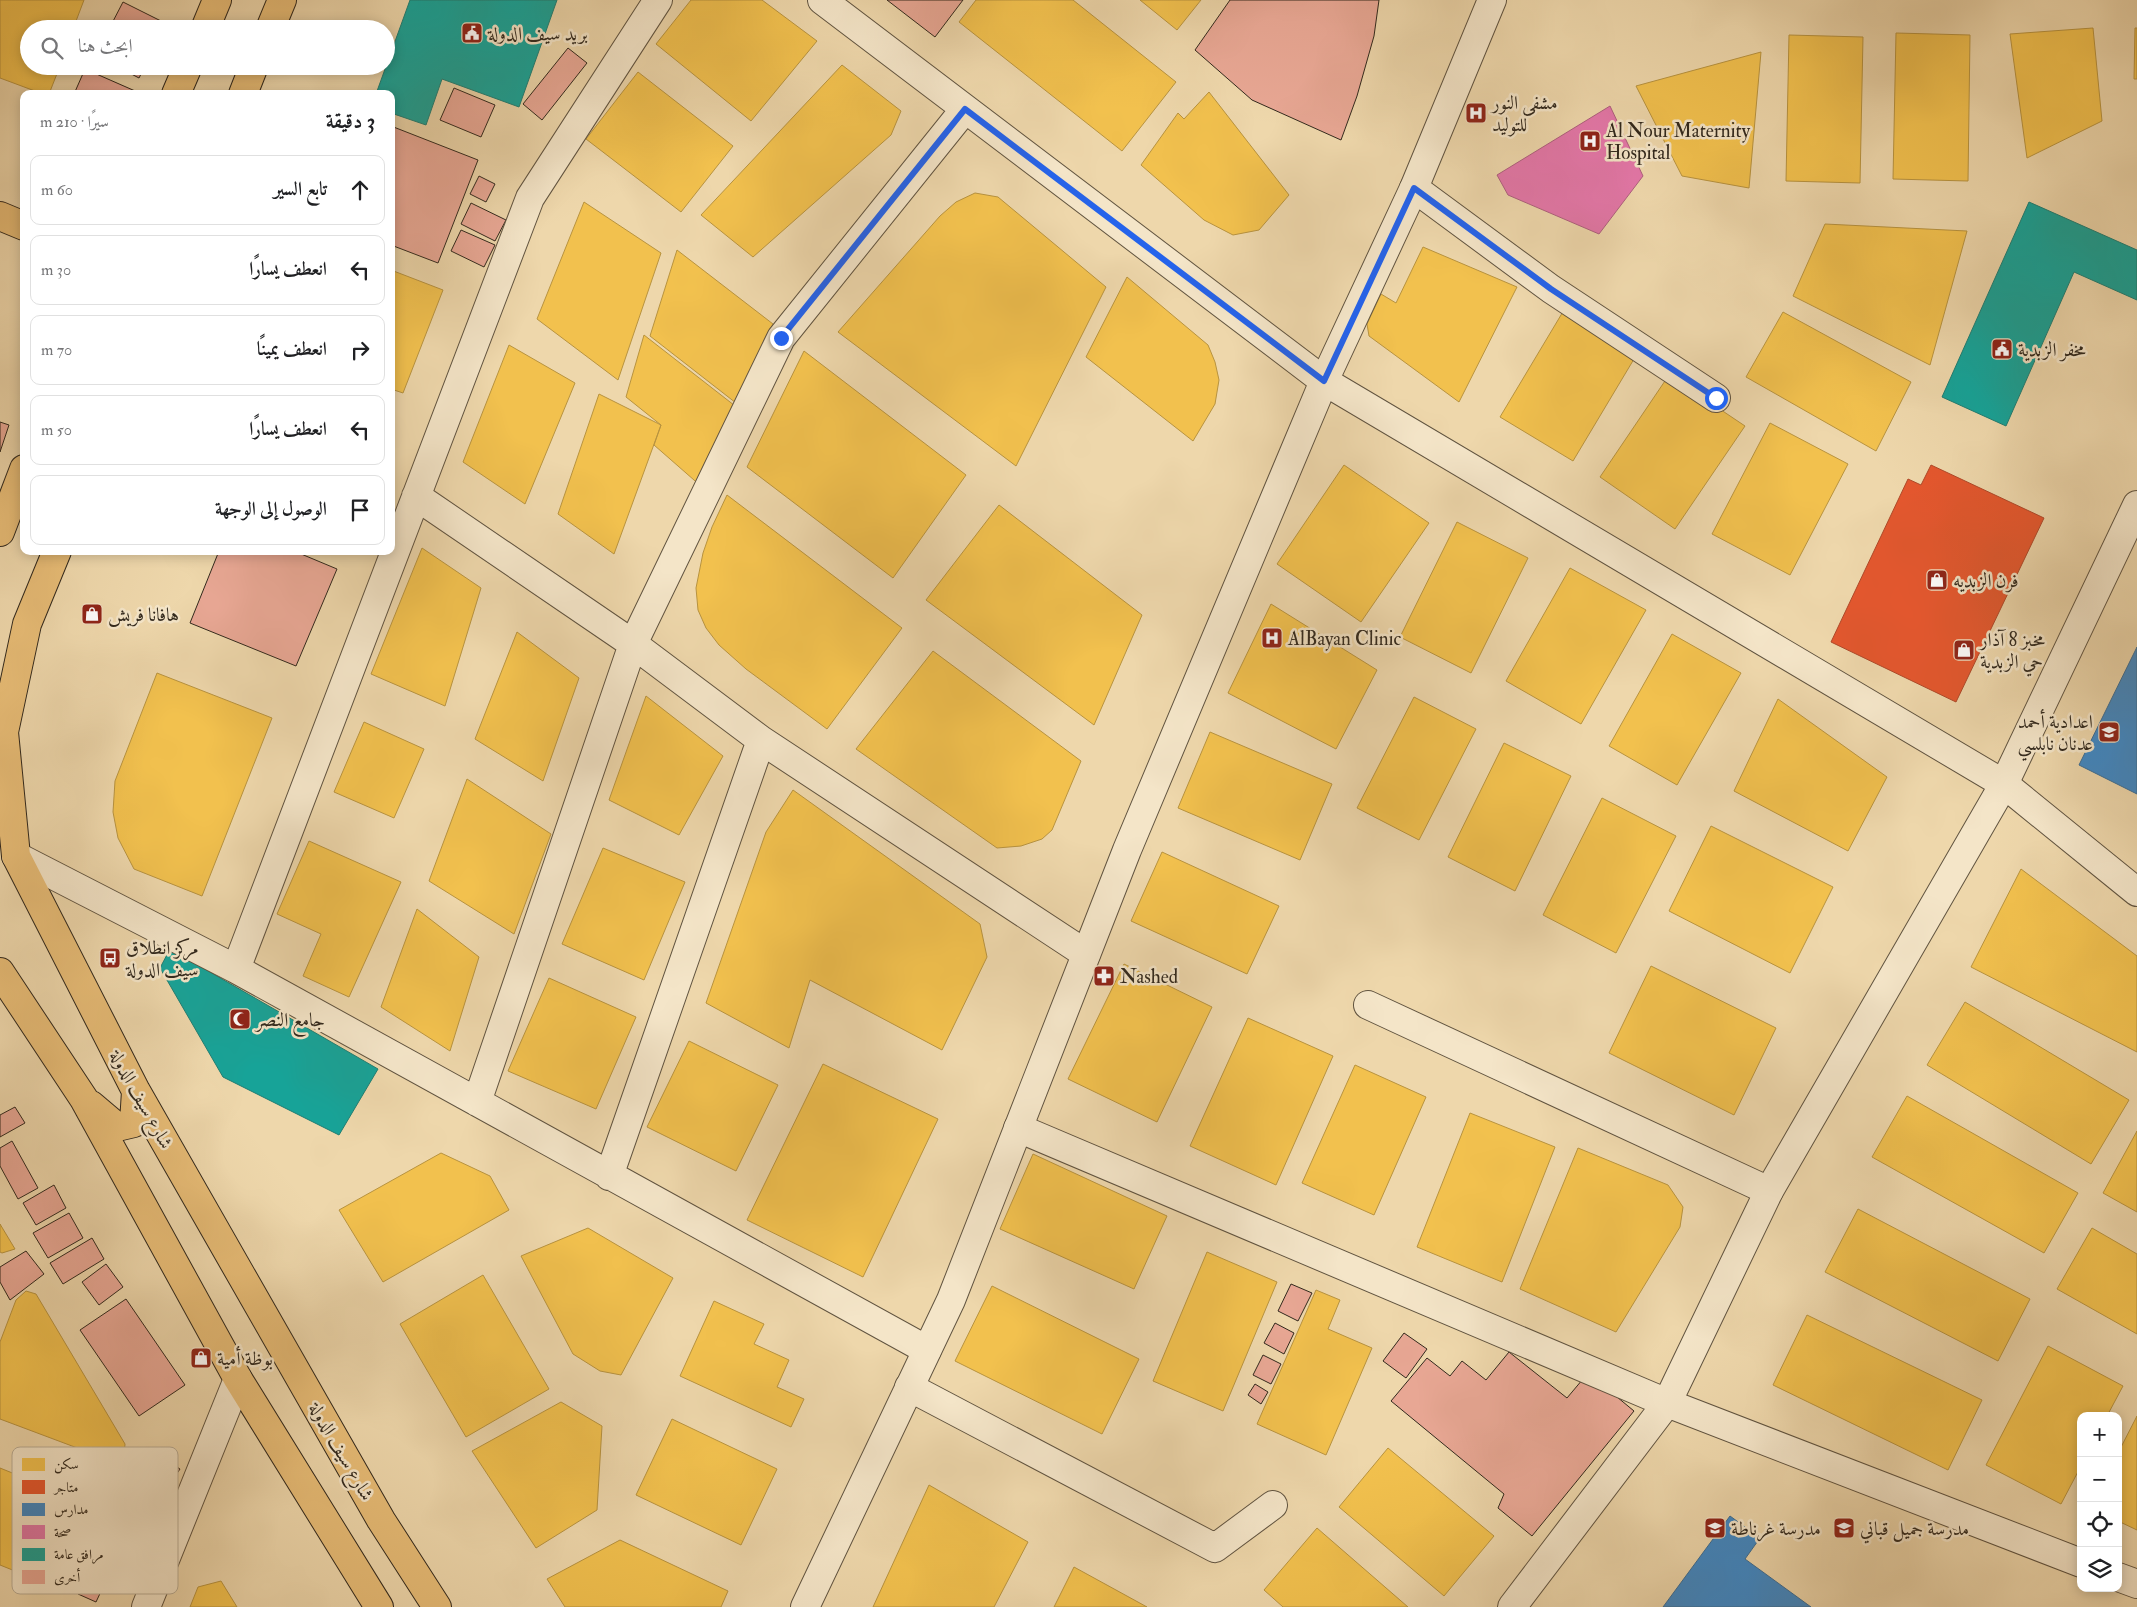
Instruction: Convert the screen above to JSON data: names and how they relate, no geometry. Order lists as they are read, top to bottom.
{
  "streets": {
    "main road": ["شارع سيف الدولة"]
  },
  "places": {
    "public building": ["بريد سيف الدولة", "مخفر الزبدية"],
    "hospital": ["مشفى النور للتوليد", "Al Nour Maternity Hospital", "AlBayan Clinic"],
    "shop": [
      "فرن الزبديه",
      "هافانا فريش",
      "مخبز 8 آذار حي الزبدية",
      "بوظة أمية"
    ],
    "school or university": ["اعدادية أحمد عدنان نابلسي", "مدرسة غرناطة", "مدرسة جميل قباني"],
    "bus stop": ["مركز انطلاق سيف الدولة"],
    "pharmacy": ["Nashed"],
    "mosque": ["جامع النصر"]
  },
  "legend": [
    "سكن",
    "متاجر",
    "مدارس",
    "صحة",
    "مرافق عامة",
    "أخرى"
  ],
  "page": {
    "search": "ابحث هنا",
    "heading": ["3 دقيقة", "سيرًا · 210 m"],
    "list": [
      ["تابع السير", "60 m"],
      ["انعطف يسارًا", "30 m"],
      ["انعطف يمينًا", "70 m"],
      ["انعطف يسارًا", "50 m"],
      "الوصول إلى الوجهة"
    ],
    "map_buttons": ["+", "−"]
  }
}
